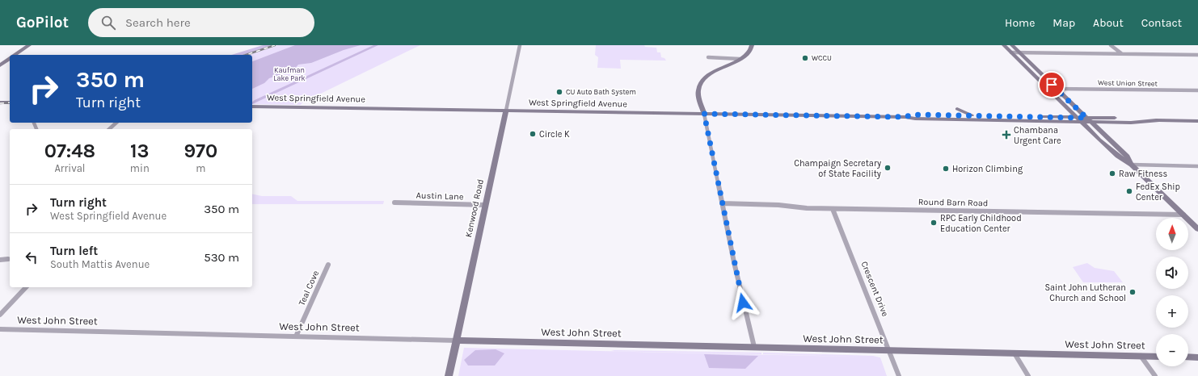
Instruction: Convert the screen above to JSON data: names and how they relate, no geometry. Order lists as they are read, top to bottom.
{
  "streets": {
    "main road": ["West Springfield Avenue", "Kenwood Road", "West John Street"],
    "street": [
      "West Union Street",
      "Austin Lane",
      "Round Barn Road",
      "Teal Cove",
      "Crescent Drive"
    ]
  },
  "crossings": [
    ["West Springfield Avenue", "Kenwood Road"],
    ["Austin Lane", "Kenwood Road"],
    ["Round Barn Road", "Crescent Drive"],
    ["Kenwood Road", "West John Street"],
    ["Teal Cove", "West John Street"],
    ["Crescent Drive", "West John Street"]
  ],
  "parks": ["Kaufman Lake Park"],
  "places": {
    "other": [
      "WCCU",
      "CU Auto Bath System",
      "Circle K",
      "Champaign Secretary of State Facility",
      "Horizon Climbing",
      "Raw Fitness",
      "FedEx Ship Center",
      "RPC Early Childhood Education Center",
      "Saint John Lutheran Church and School"
    ],
    "health": ["Chambana Urgent Care"]
  },
  "north": "top",
  "page": {
    "header": "GoPilot",
    "search": "Search here",
    "nav": [
      "Home",
      "Map",
      "About",
      "Contact"
    ],
    "turn": ["350 m", "Turn right"],
    "eta": [
      "07:48",
      "Arrival",
      "13",
      "min",
      "970",
      "m"
    ],
    "list": [
      {
        "name": "Turn right",
        "note": "West Springfield Avenue",
        "value": "350 m"
      },
      {
        "name": "Turn left",
        "note": "South Mattis Avenue",
        "value": "530 m"
      }
    ],
    "map_buttons": ["+", "−"]
  }
}
